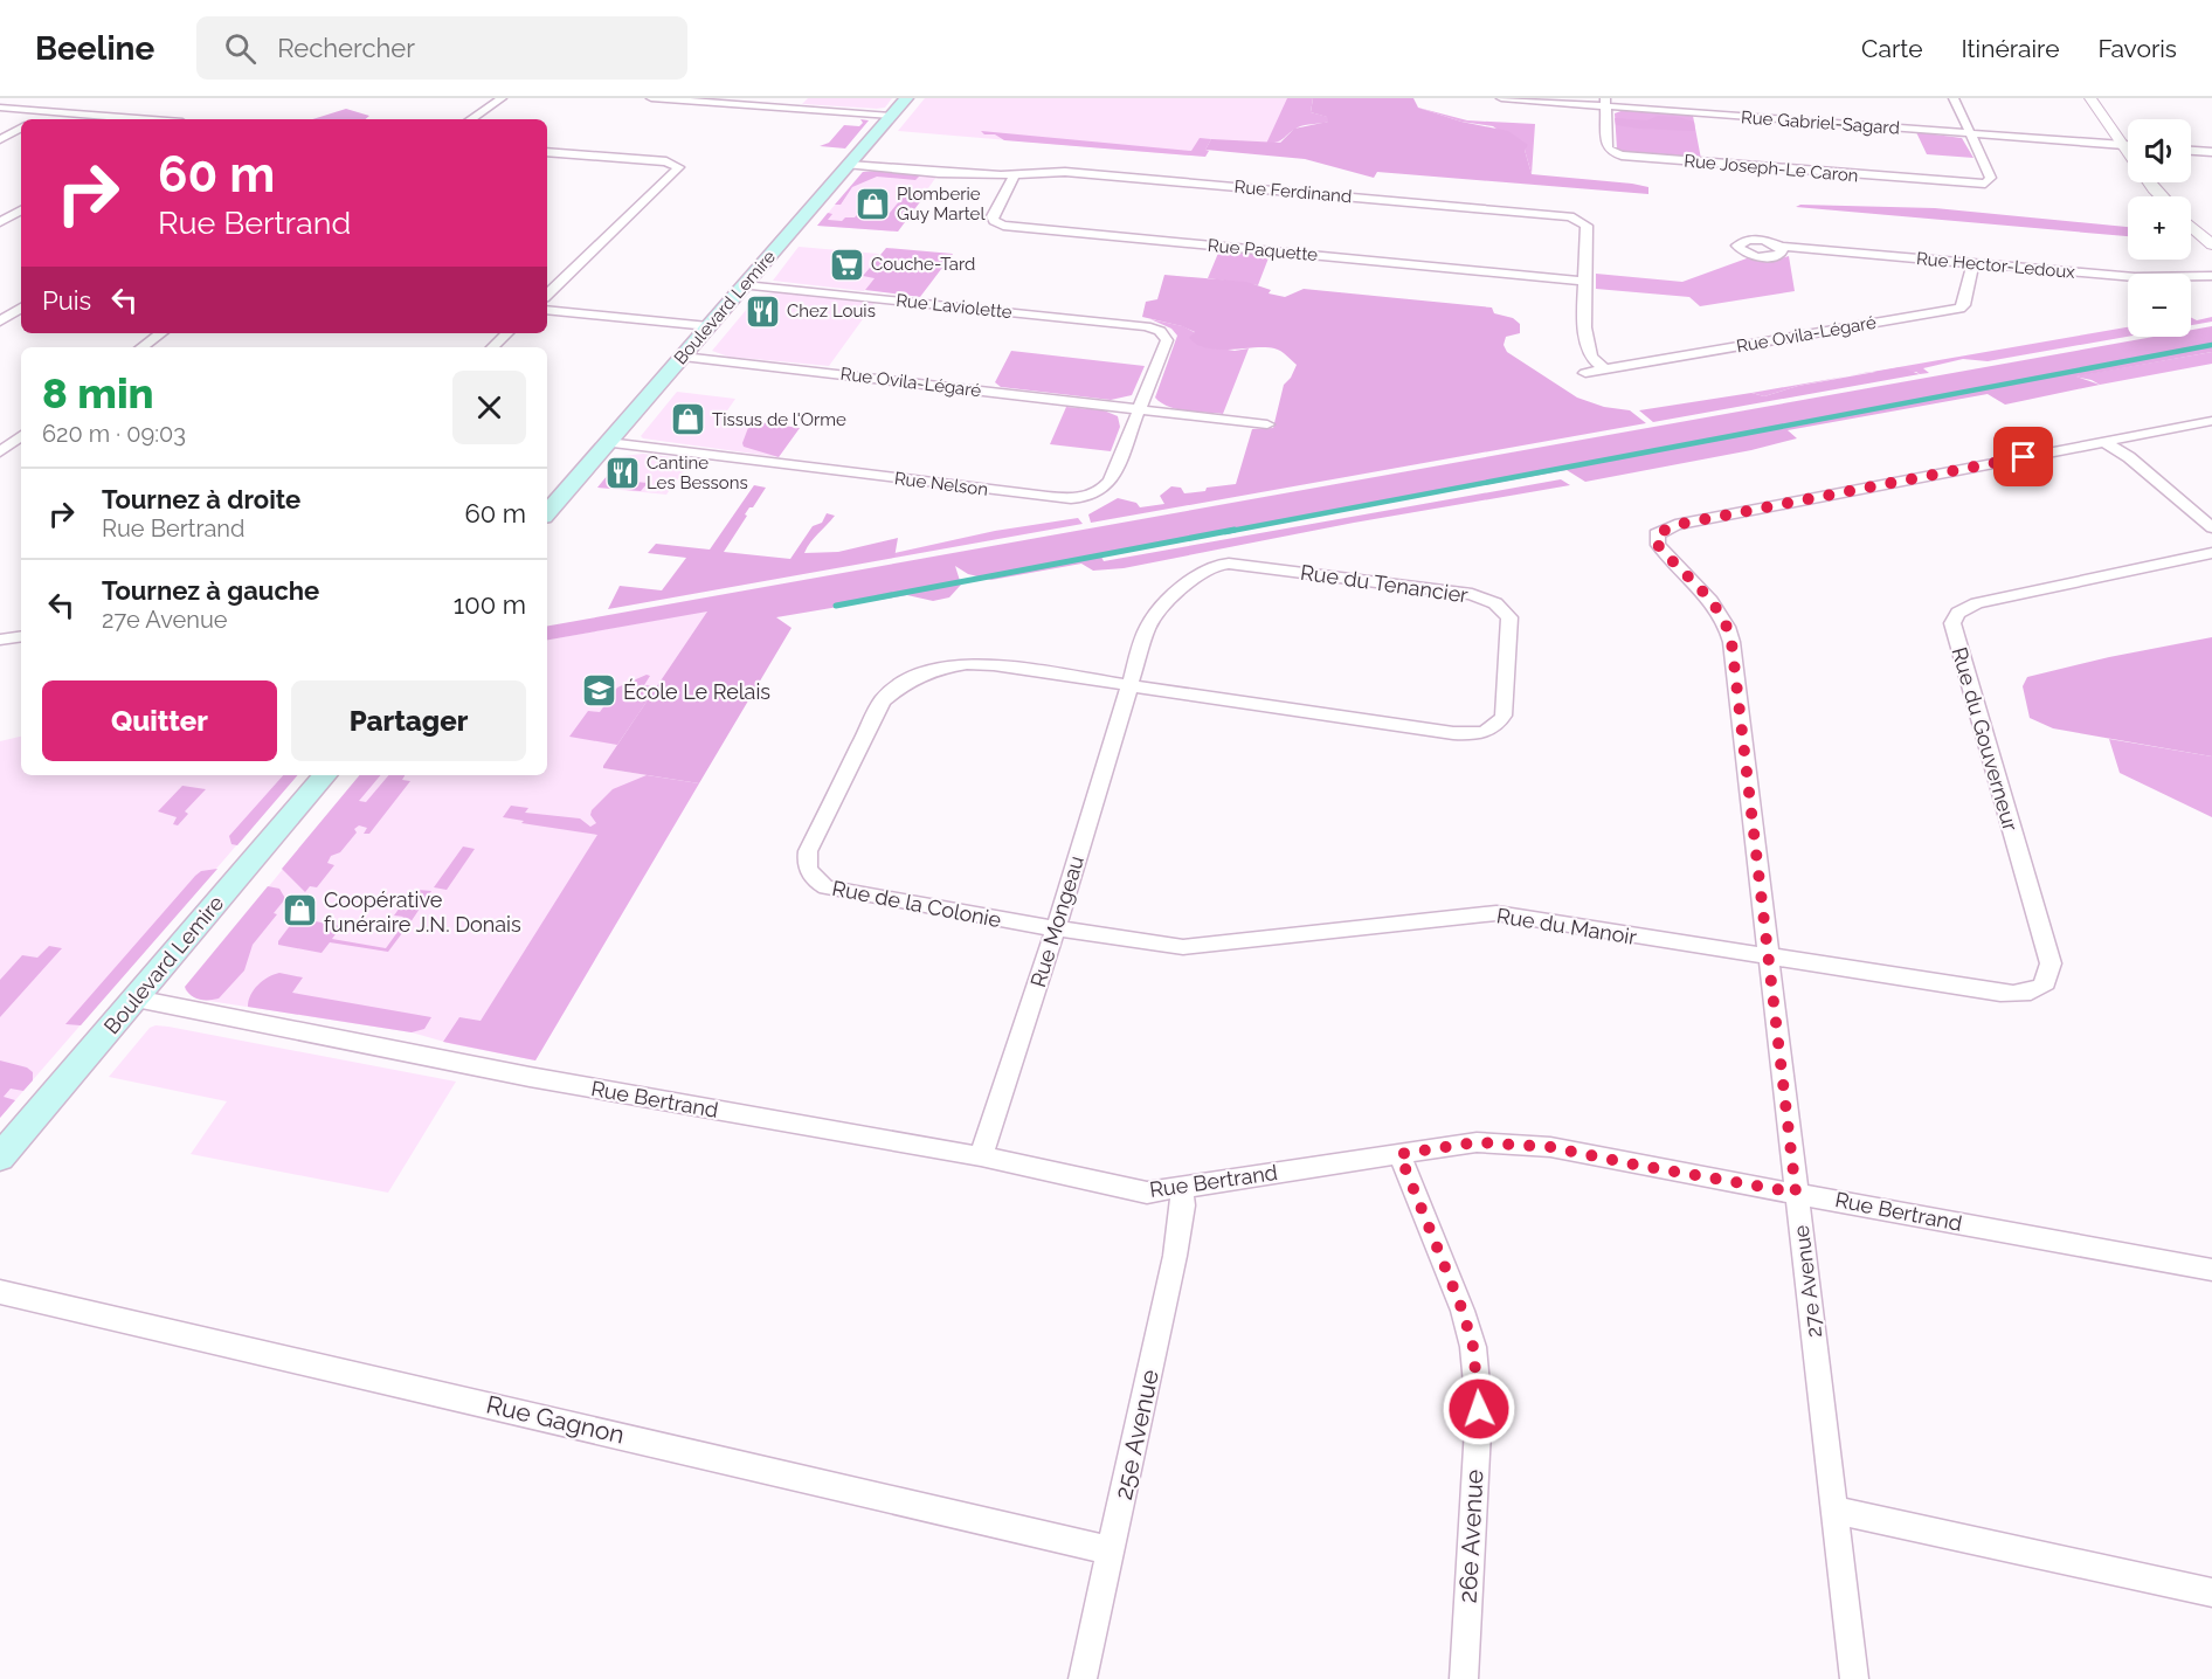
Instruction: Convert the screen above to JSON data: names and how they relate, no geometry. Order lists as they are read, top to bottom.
{
  "streets": {
    "main road": ["Boulevard Lemire"],
    "street": [
      "Rue Gabriel-Sagard",
      "Rue Joseph-Le Caron",
      "Rue Ferdinand",
      "Rue Paquette",
      "Rue Hector-Ledoux",
      "Rue Laviolette",
      "Rue Ovila-Légaré",
      "Rue Nelson",
      "Rue du Tenancier",
      "Rue du Gouverneur",
      "Rue de la Colonie",
      "Rue Mongeau",
      "Rue du Manoir",
      "Rue Bertrand",
      "27e Avenue",
      "Rue Gagnon",
      "25e Avenue",
      "26e Avenue"
    ]
  },
  "crossings": [
    ["Rue Gabriel-Sagard", "Rue Joseph-Le Caron"],
    ["Rue Ferdinand", "Rue Paquette"],
    ["Rue Ferdinand", "Boulevard Lemire"],
    ["Rue Ferdinand", "Rue Ovila-Légaré"],
    ["Rue Hector-Ledoux", "Rue Ovila-Légaré"],
    ["Rue Laviolette", "Boulevard Lemire"],
    ["Rue Laviolette", "Rue Nelson"],
    ["Boulevard Lemire", "Rue Ovila-Légaré"],
    ["Boulevard Lemire", "Rue Nelson"],
    ["Boulevard Lemire", "Rue Bertrand"],
    ["Rue Ovila-Légaré", "Rue Nelson"],
    ["Rue du Tenancier", "Rue de la Colonie"],
    ["Rue du Tenancier", "Rue Mongeau"],
    ["Rue du Gouverneur", "Rue du Manoir"],
    ["Rue de la Colonie", "Rue Mongeau"],
    ["Rue de la Colonie", "Rue du Manoir"],
    ["Rue Mongeau", "Rue du Manoir"],
    ["Rue Mongeau", "Rue Bertrand"],
    ["Rue du Manoir", "27e Avenue"],
    ["Rue Bertrand", "27e Avenue"],
    ["Rue Bertrand", "25e Avenue"],
    ["Rue Bertrand", "26e Avenue"],
    ["Rue Gagnon", "25e Avenue"]
  ],
  "places": {
    "shop": ["Plomberie Guy Martel", "Tissus de l'Orme", "Coopérative funéraire J.N. Donais"],
    "supermarket": ["Couche-Tard"],
    "restaurant": ["Chez Louis", "Cantine Les Bessons"],
    "school or university": ["École Le Relais"]
  },
  "page": {
    "header": "Beeline",
    "search": "Rechercher",
    "nav": ["Carte", "Itinéraire", "Favoris"],
    "map_buttons": ["+", "−"],
    "turn": ["60 m", "Rue Bertrand"],
    "then": "Puis",
    "heading": ["8 min", "620 m · 09:03"],
    "list": [
      {
        "name": "Tournez à droite",
        "note": "Rue Bertrand",
        "value": "60 m"
      },
      {
        "name": "Tournez à gauche",
        "note": "27e Avenue",
        "value": "100 m"
      }
    ],
    "buttons": ["Quitter", "Partager"]
  }
}
